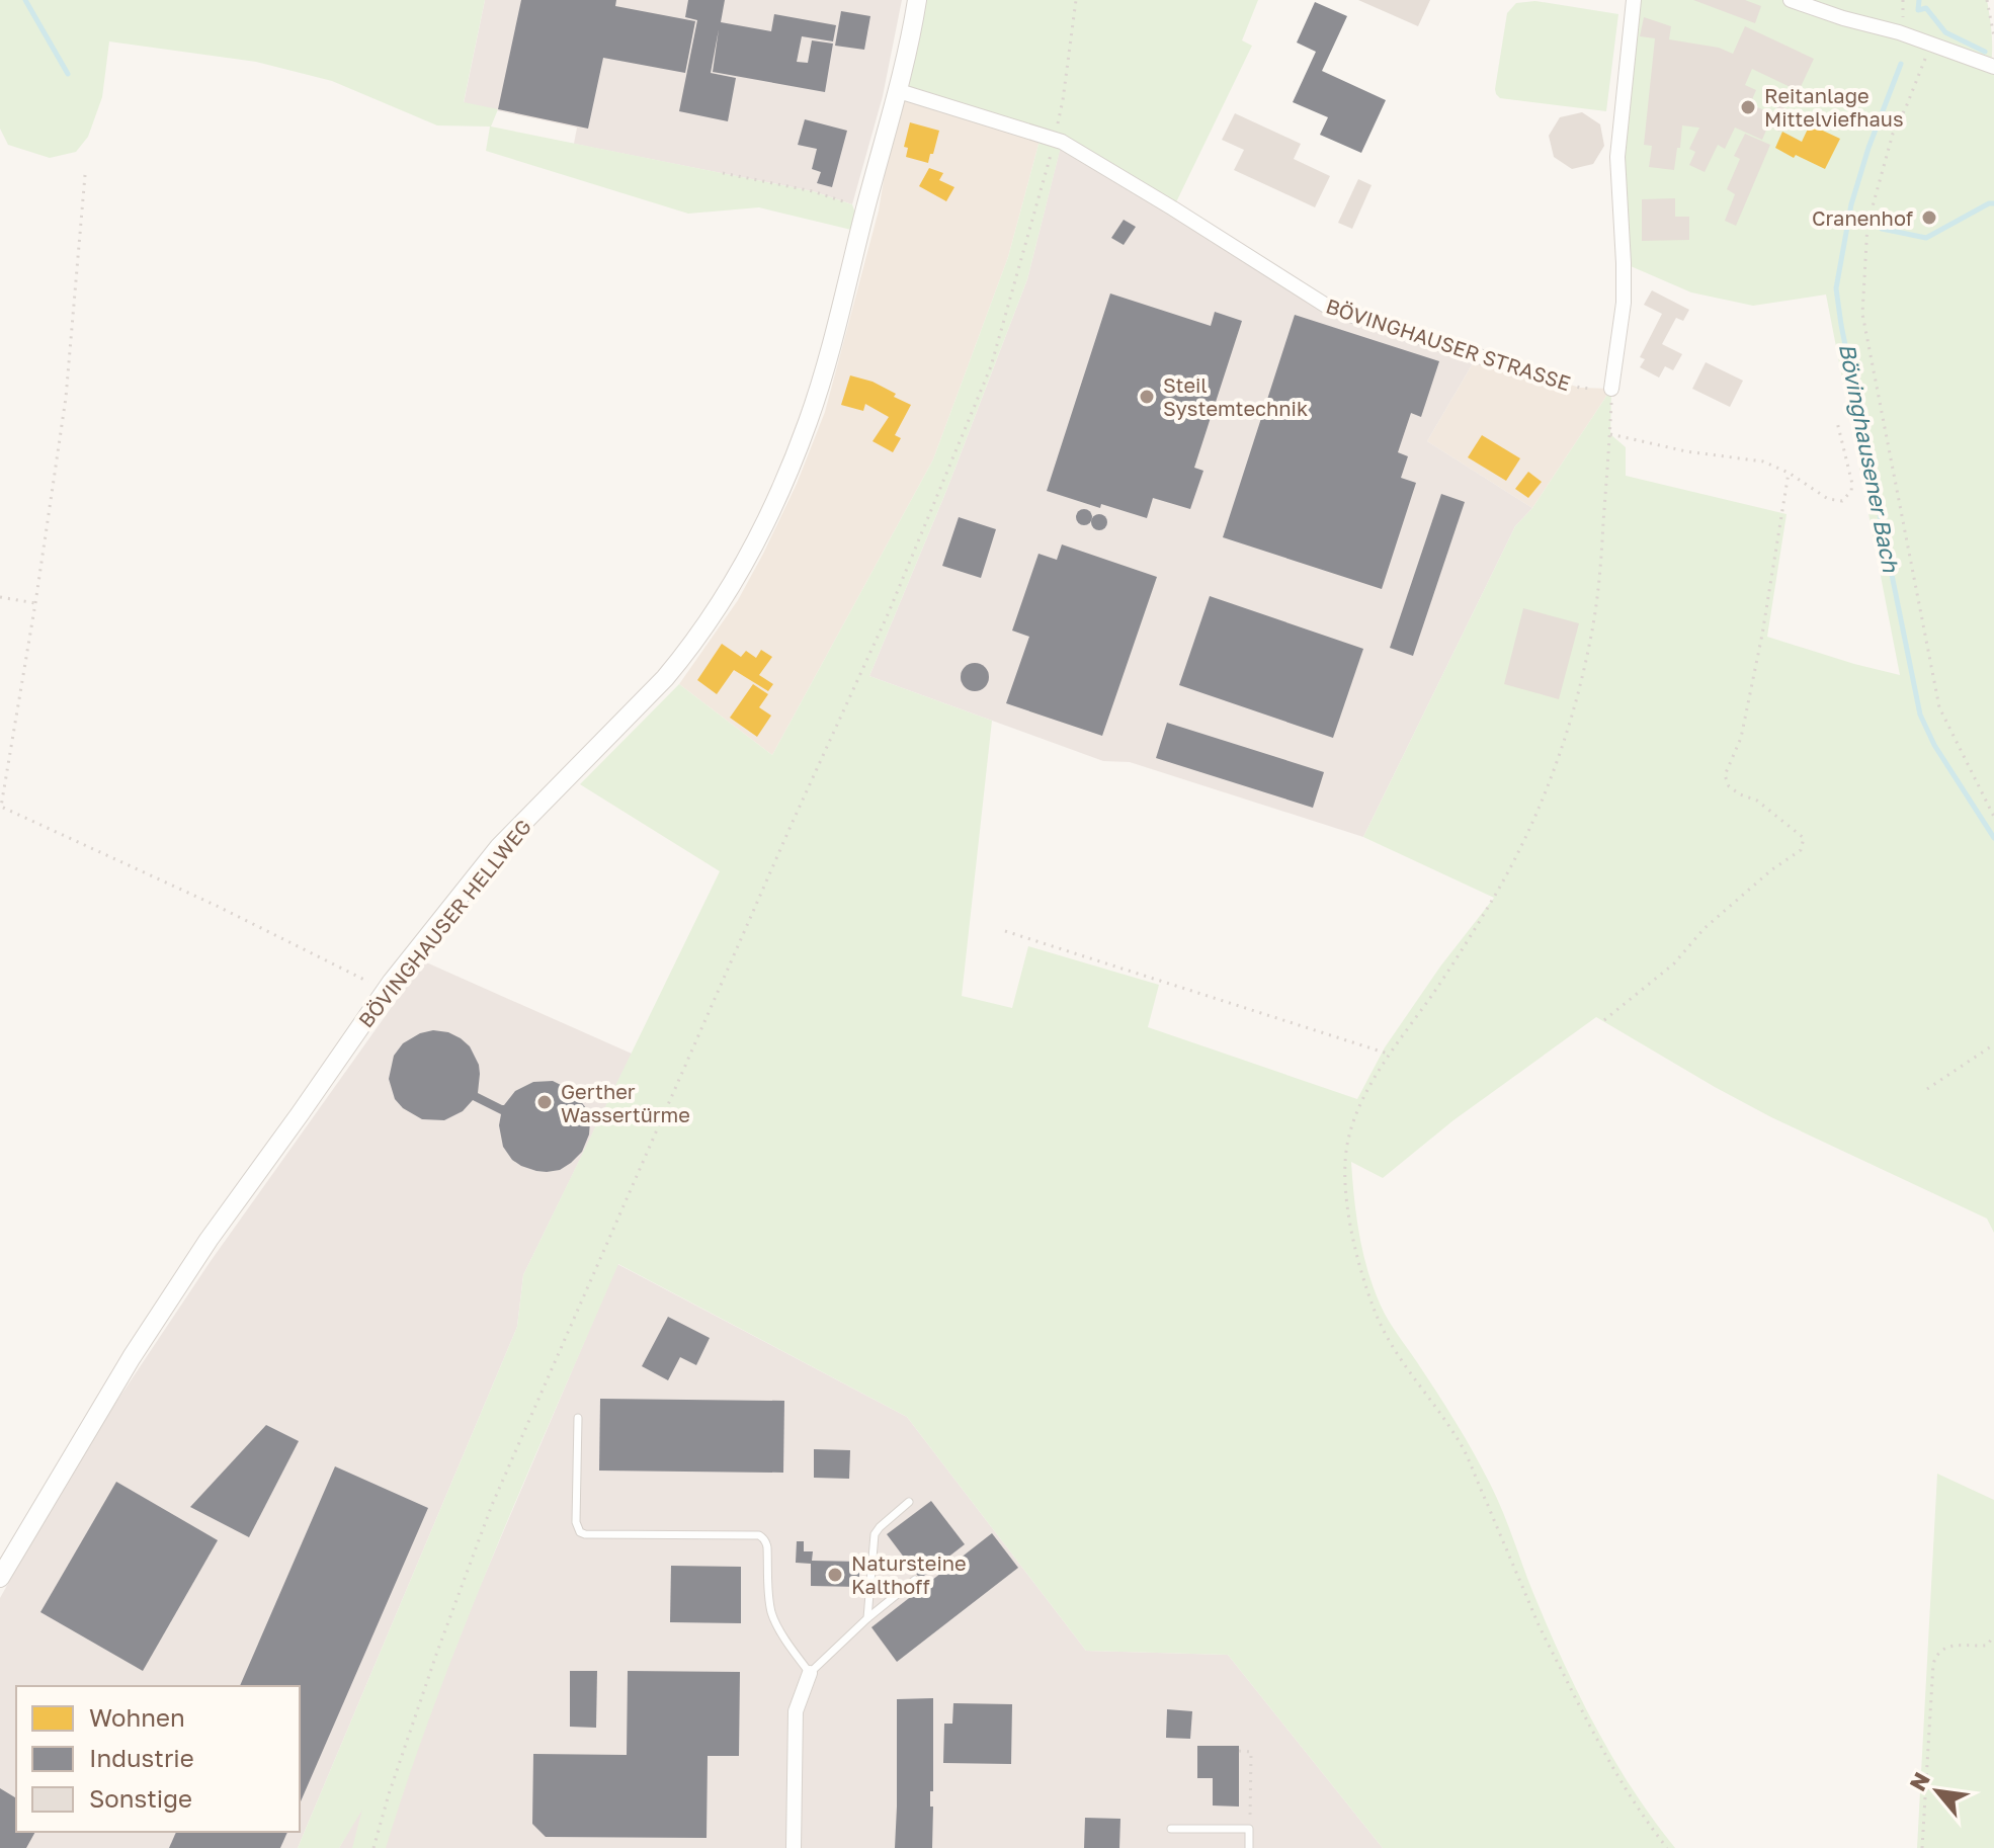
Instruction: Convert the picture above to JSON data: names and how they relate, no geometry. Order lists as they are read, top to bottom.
{
  "streets": {
    "street": ["BÖVINGHAUSER STRASSE", "BÖVINGHAUSER HELLWEG"]
  },
  "crossings": [
    ["BÖVINGHAUSER STRASSE", "BÖVINGHAUSER HELLWEG"]
  ],
  "water": ["Bövinghausener Bach"],
  "places": [
    "Reitanlage Mittelviefhaus",
    "Cranenhof",
    "Steil Systemtechnik",
    "Gerther Wassertürme",
    "Natursteine Kalthoff"
  ],
  "legend": ["Wohnen", "Industrie", "Sonstige"],
  "north": "top left"
}
